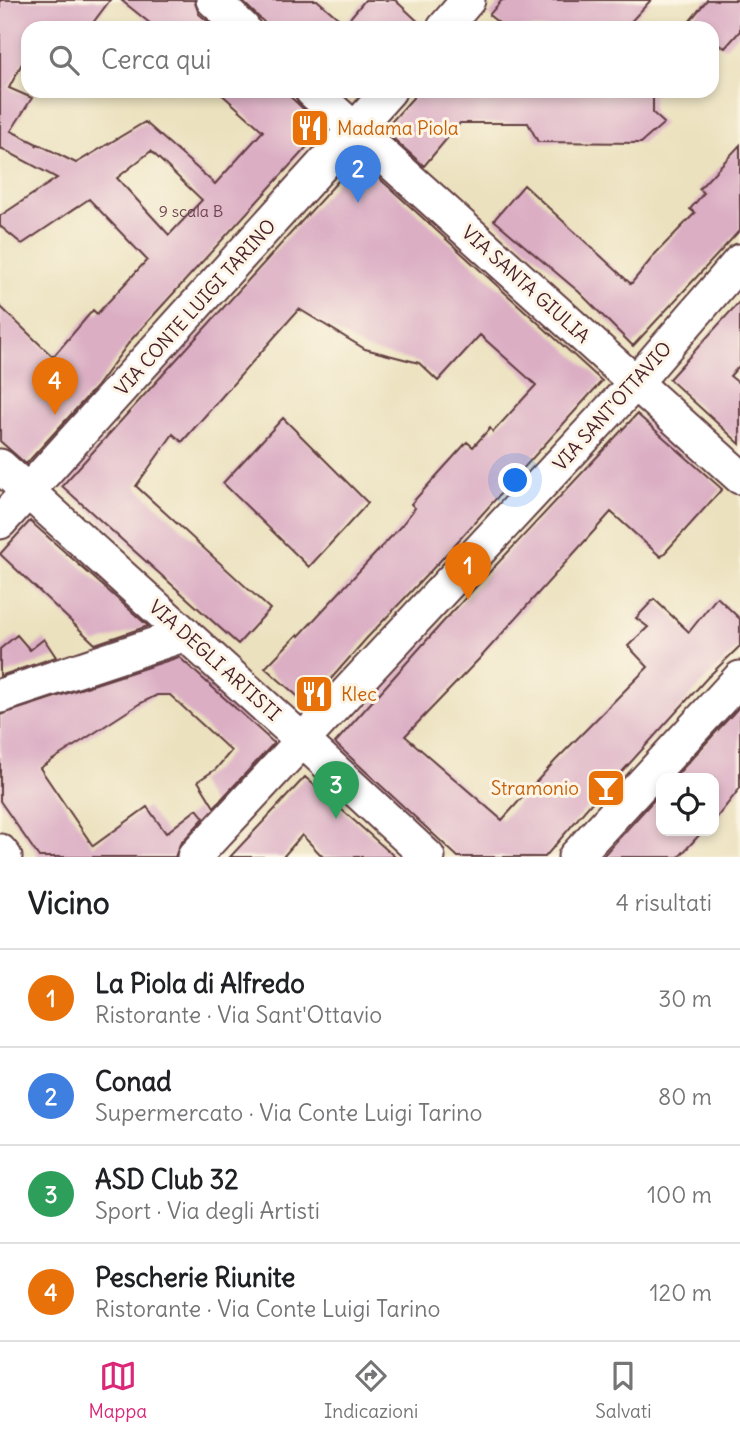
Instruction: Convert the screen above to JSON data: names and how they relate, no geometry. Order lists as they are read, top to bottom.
{
  "streets": {
    "street": [
      "VIA SANTA GIULIA",
      "VIA CONTE LUIGI TARINO",
      "VIA SANT'OTTAVIO",
      "VIA DEGLI ARTISTI"
    ]
  },
  "crossings": [
    ["VIA SANTA GIULIA", "VIA CONTE LUIGI TARINO"],
    ["VIA SANTA GIULIA", "VIA SANT'OTTAVIO"],
    ["VIA CONTE LUIGI TARINO", "VIA DEGLI ARTISTI"],
    ["VIA SANT'OTTAVIO", "VIA DEGLI ARTISTI"]
  ],
  "places": {
    "restaurant": ["Madama Piola", "Klec"],
    "bar": ["Stramonio"]
  },
  "house_numbers": ["9 scala B"],
  "page": {
    "search": "Cerca qui",
    "pins": [
      "2",
      "4",
      "1",
      "3"
    ],
    "heading": ["Vicino", "4 risultati"],
    "list": [
      {
        "mark": "1",
        "name": "La Piola di Alfredo",
        "note": "Ristorante · Via Sant'Ottavio",
        "value": "30 m"
      },
      {
        "mark": "2",
        "name": "Conad",
        "note": "Supermercato · Via Conte Luigi Tarino",
        "value": "80 m"
      },
      {
        "mark": "3",
        "name": "ASD Club 32",
        "note": "Sport · Via degli Artisti",
        "value": "100 m"
      },
      {
        "mark": "4",
        "name": "Pescherie Riunite",
        "note": "Ristorante · Via Conte Luigi Tarino",
        "value": "120 m"
      }
    ],
    "nav": ["Mappa", "Indicazioni", "Salvati"]
  }
}
